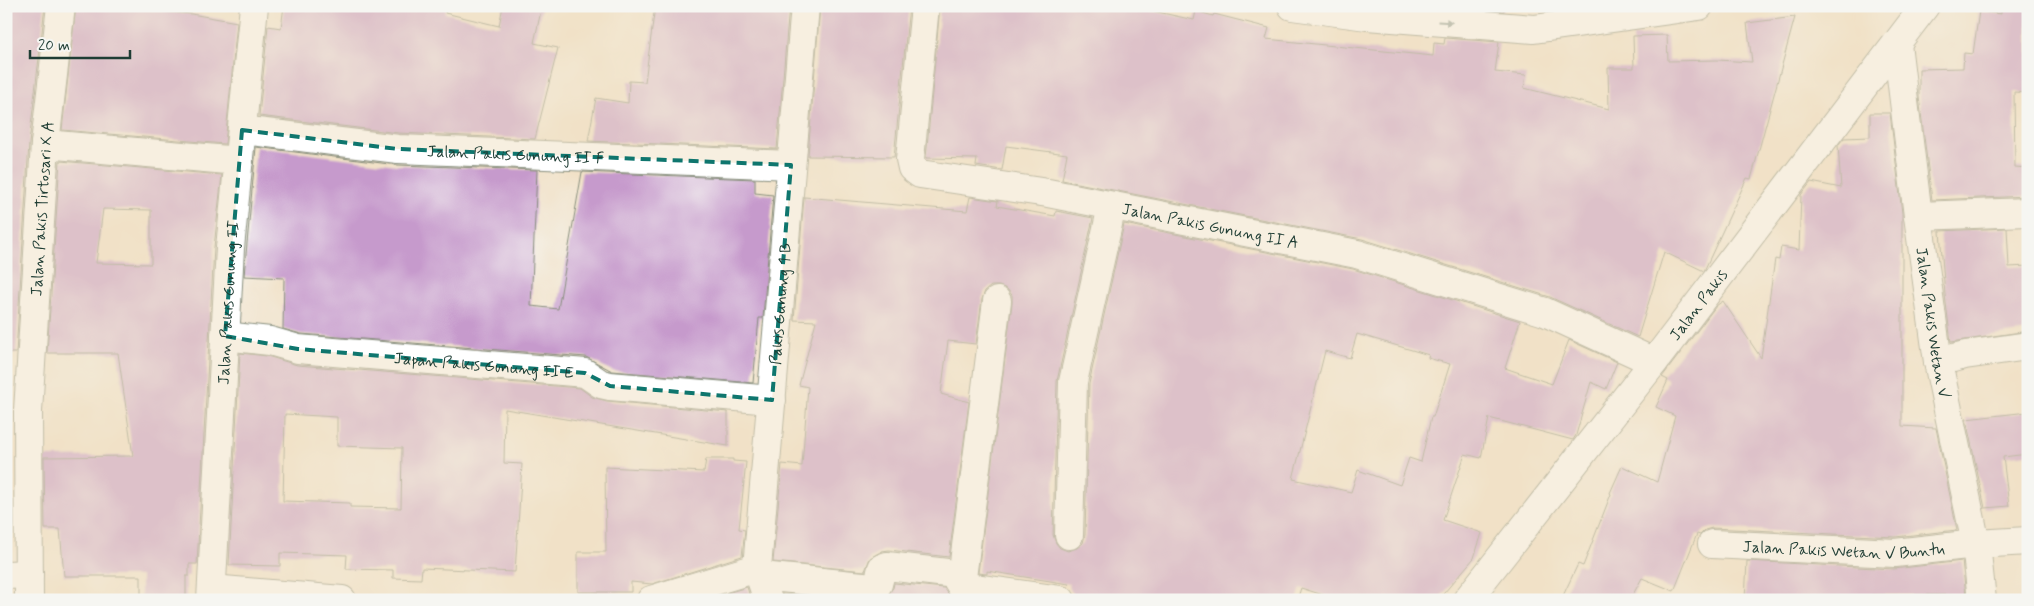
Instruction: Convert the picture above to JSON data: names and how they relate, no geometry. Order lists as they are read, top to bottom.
{
  "streets": {
    "street": [
      "Jalan Pakis Gunung II F",
      "Jalan Pakis Tirtosari X A",
      "Jalan Pakis Gunung II A",
      "Jalan Pakis Gunung II",
      "Pakis Gunung 1 B",
      "Jalan Pakis",
      "Jalan Pakis Wetan V",
      "Japan Pakis Gunung II E",
      "Jalan Pakis Wetan V Buntu"
    ]
  },
  "crossings": [
    ["Jalan Pakis Gunung II F", "Jalan Pakis Gunung II"],
    ["Jalan Pakis Gunung II F", "Pakis Gunung 1 B"],
    ["Jalan Pakis Gunung II A", "Jalan Pakis"],
    ["Jalan Pakis Gunung II", "Japan Pakis Gunung II E"],
    ["Pakis Gunung 1 B", "Japan Pakis Gunung II E"],
    ["Jalan Pakis", "Jalan Pakis Wetan V"],
    ["Jalan Pakis Wetan V", "Jalan Pakis Wetan V Buntu"]
  ],
  "scale_bar": "20 m"
}
